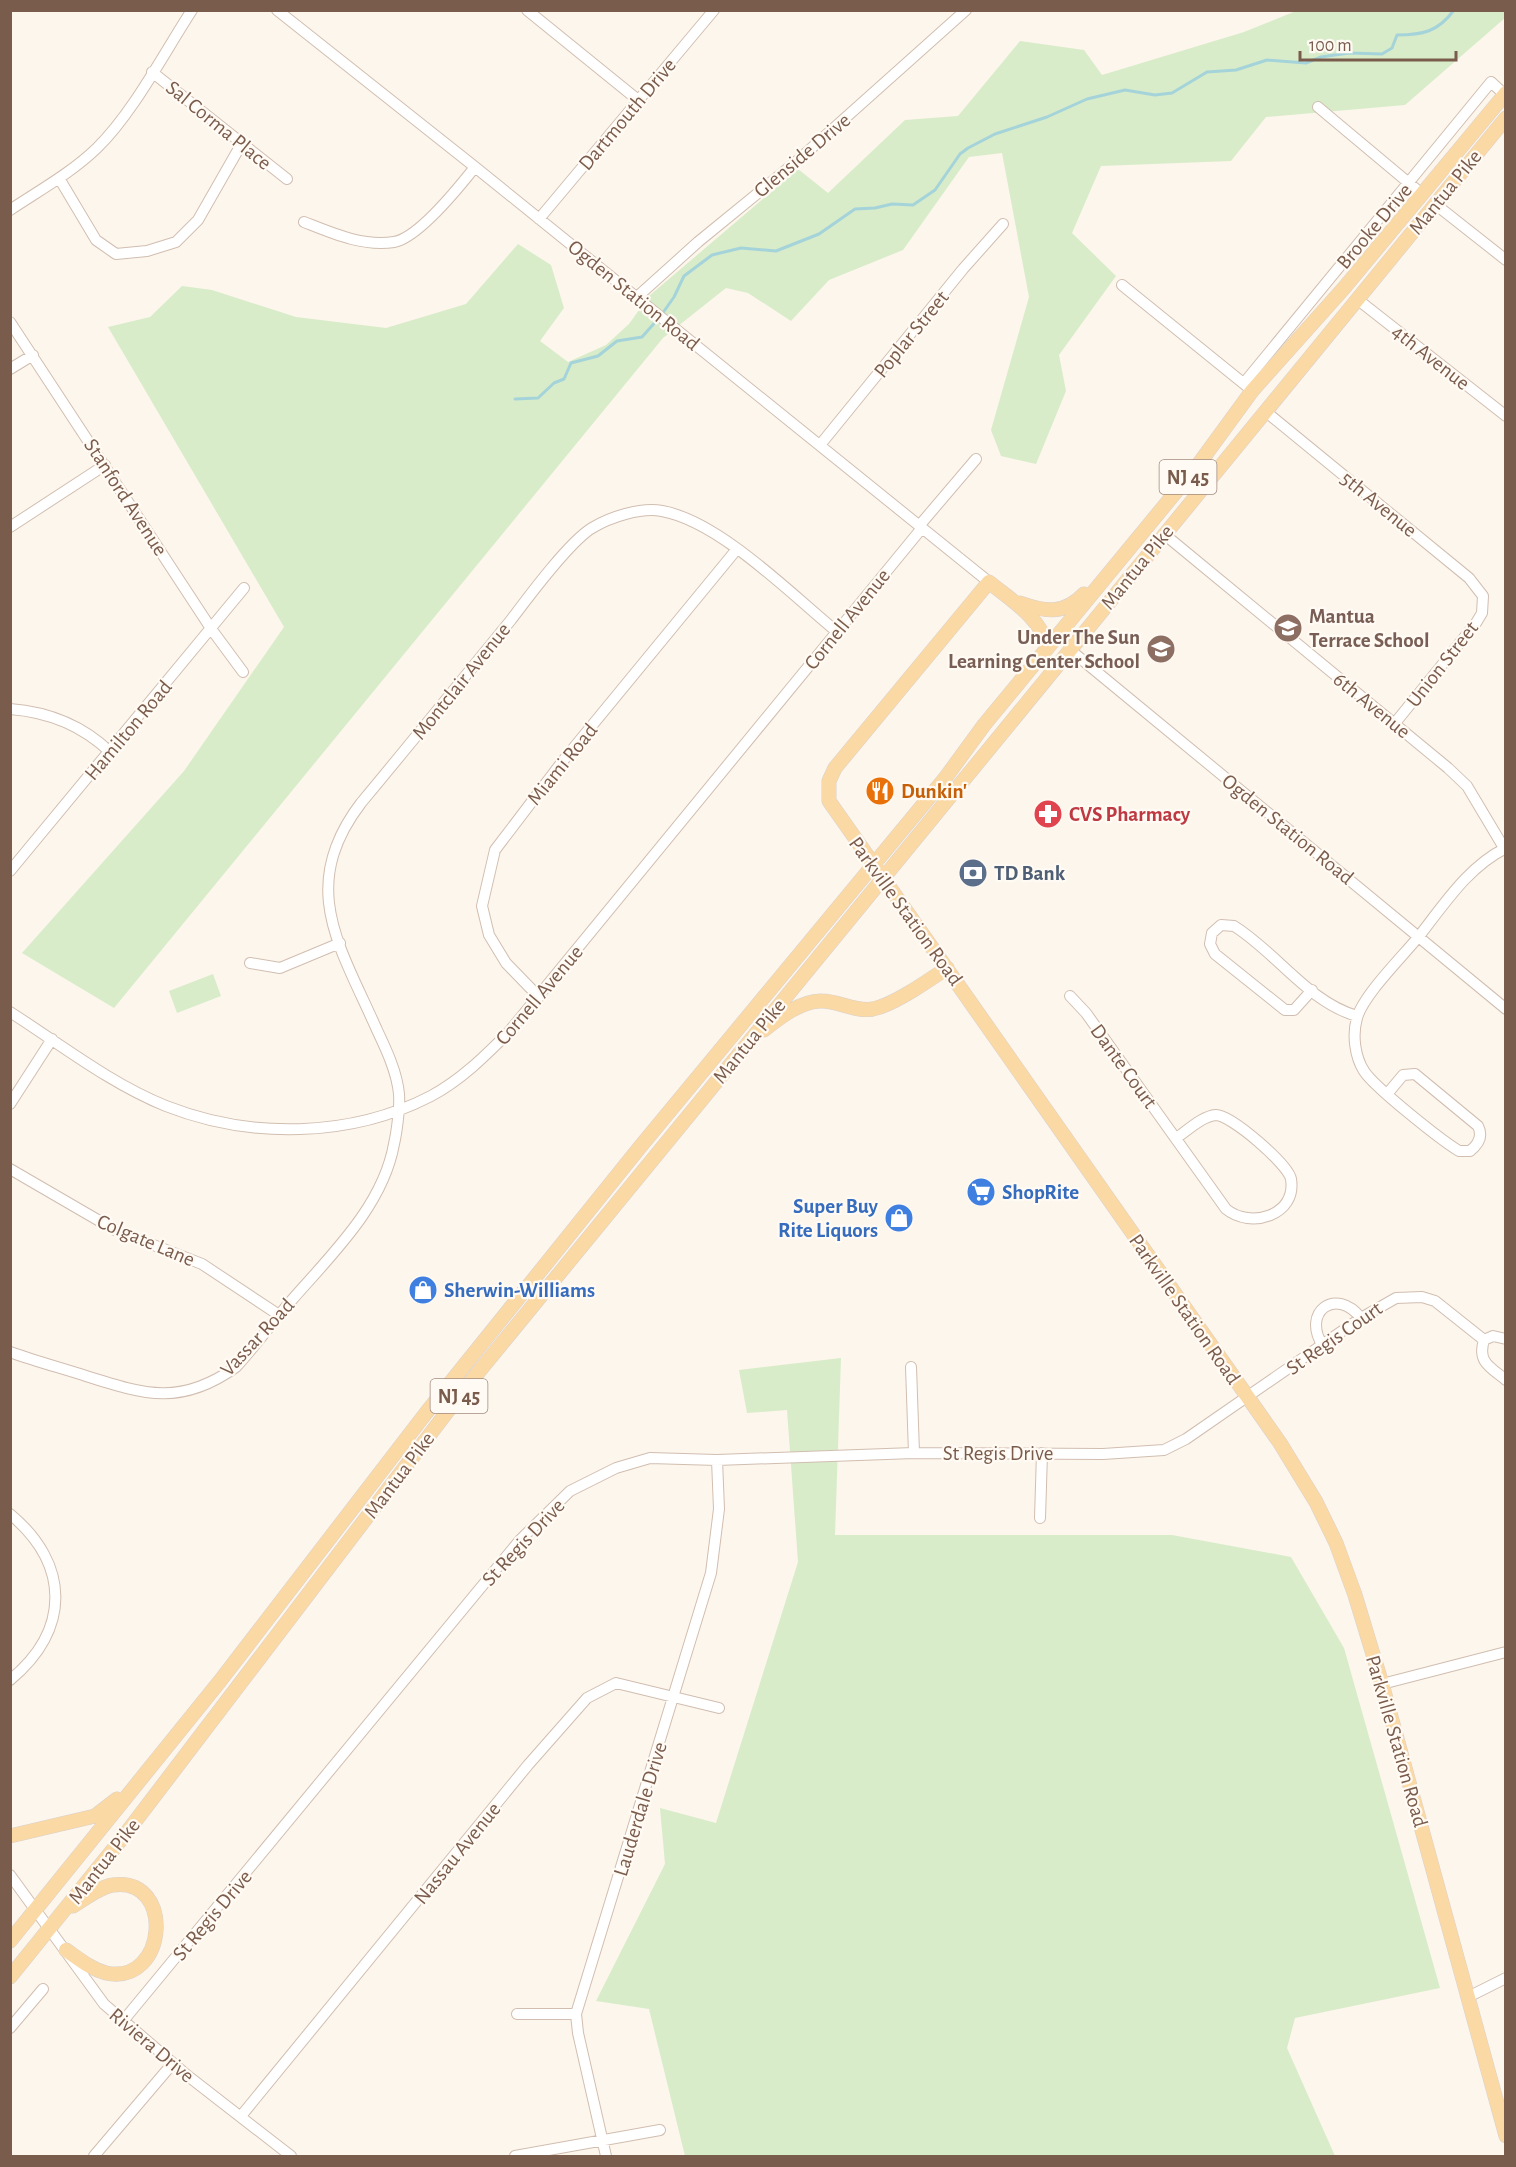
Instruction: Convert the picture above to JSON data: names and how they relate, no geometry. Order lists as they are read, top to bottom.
{
  "streets": {
    "main road": ["Mantua Pike", "NJ 45", "Parkville Station Road"],
    "street": [
      "Dartmouth Drive",
      "Sal Corma Place",
      "Glenside Drive",
      "Brooke Drive",
      "Ogden Station Road",
      "Poplar Street",
      "4th Avenue",
      "Stanford Avenue",
      "5th Avenue",
      "Cornell Avenue",
      "Union Street",
      "Montclair Avenue",
      "6th Avenue",
      "Hamilton Road",
      "Miami Road",
      "Dante Court",
      "Colgate Lane",
      "Vassar Road",
      "St Regis Court",
      "St Regis Drive",
      "Lauderdale Drive",
      "Nassau Avenue",
      "Riviera Drive"
    ]
  },
  "crossings": [
    ["Dartmouth Drive", "Ogden Station Road"],
    ["Glenside Drive", "Ogden Station Road"],
    ["Mantua Pike", "Brooke Drive"],
    ["Mantua Pike", "Ogden Station Road"],
    ["Mantua Pike", "4th Avenue"],
    ["Mantua Pike", "5th Avenue"],
    ["Mantua Pike", "6th Avenue"],
    ["Mantua Pike", "Parkville Station Road"],
    ["Mantua Pike", "Riviera Drive"],
    ["Ogden Station Road", "Poplar Street"],
    ["Ogden Station Road", "Cornell Avenue"],
    ["Ogden Station Road", "Parkville Station Road"],
    ["Stanford Avenue", "Hamilton Road"],
    ["5th Avenue", "Union Street"],
    ["Cornell Avenue", "Montclair Avenue"],
    ["Cornell Avenue", "Miami Road"],
    ["Cornell Avenue", "Vassar Road"],
    ["Union Street", "6th Avenue"],
    ["Montclair Avenue", "Miami Road"],
    ["Montclair Avenue", "Vassar Road"],
    ["Parkville Station Road", "St Regis Court"],
    ["Parkville Station Road", "St Regis Drive"],
    ["Colgate Lane", "Vassar Road"],
    ["St Regis Court", "St Regis Drive"],
    ["St Regis Drive", "Lauderdale Drive"],
    ["St Regis Drive", "Riviera Drive"],
    ["Lauderdale Drive", "Nassau Avenue"],
    ["Nassau Avenue", "Riviera Drive"]
  ],
  "places": {
    "school or university": ["Mantua Terrace School", "Under The Sun Learning Center School"],
    "restaurant": ["Dunkin'"],
    "pharmacy": ["CVS Pharmacy"],
    "bank": ["TD Bank"],
    "supermarket": ["ShopRite"],
    "shop": ["Super Buy Rite Liquors", "Sherwin-Williams"]
  },
  "scale_bar": "100 m"
}
